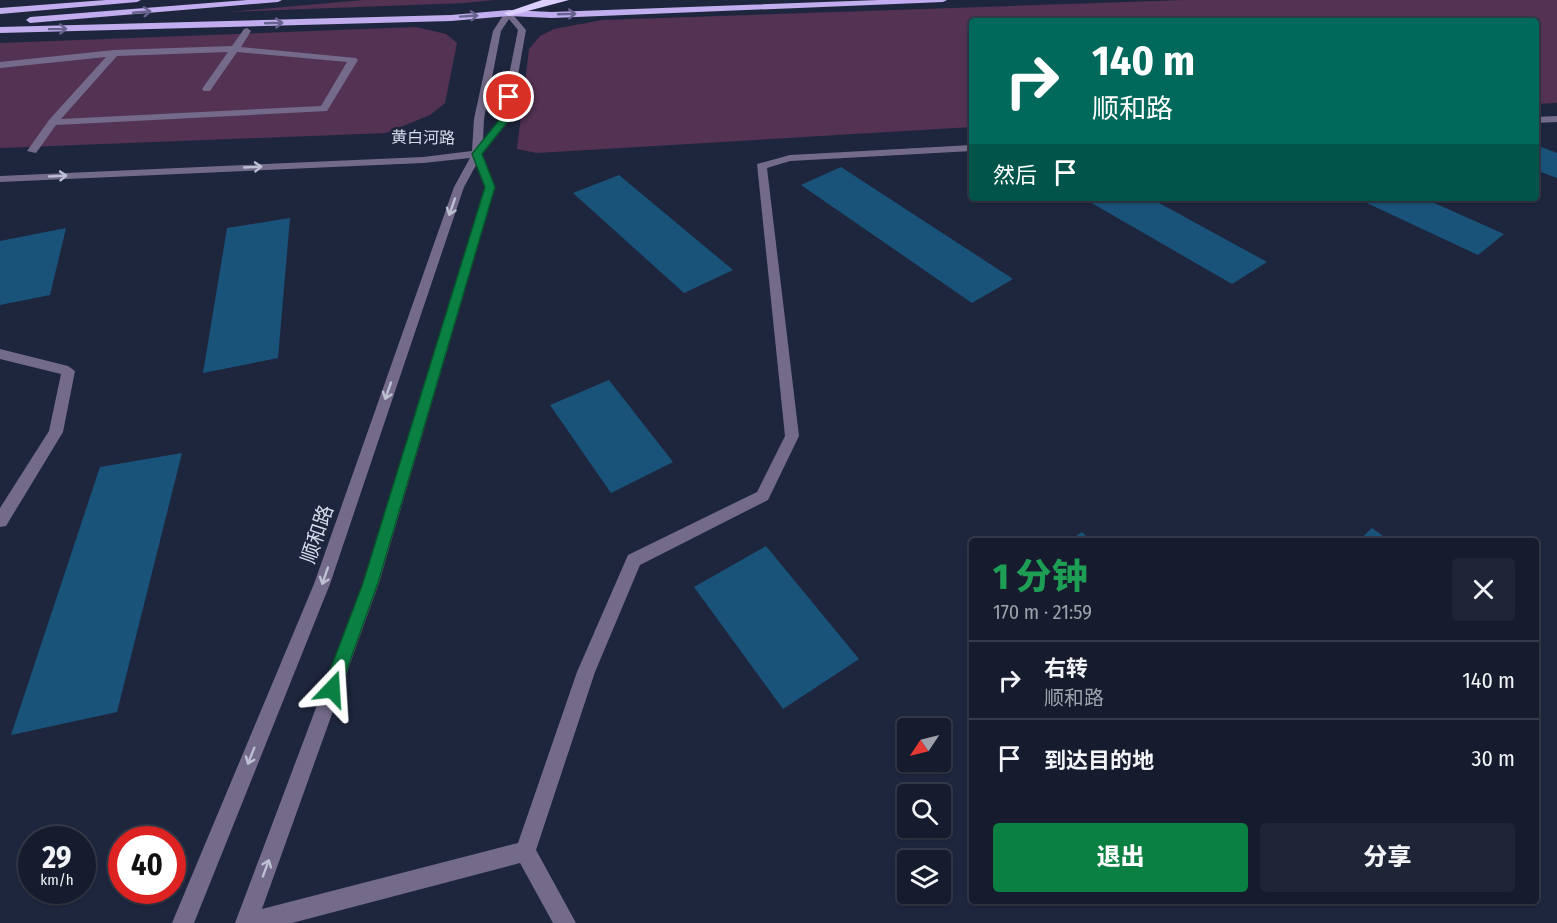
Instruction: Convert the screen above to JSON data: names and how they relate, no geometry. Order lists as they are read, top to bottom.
{
  "streets": {
    "street": ["黄白河路", "顺和路"]
  },
  "crossings": [
    ["黄白河路", "顺和路"]
  ],
  "north": "bottom left",
  "page": {
    "turn": ["140 m", "顺和路"],
    "then": "然后",
    "heading": ["1 分钟", "170 m · 21:59"],
    "list": [
      {
        "name": "右转",
        "note": "顺和路",
        "value": "140 m"
      },
      {
        "name": "到达目的地",
        "value": "30 m"
      }
    ],
    "buttons": ["退出", "分享"],
    "speed": "29 km/h",
    "limit": "40"
  }
}
